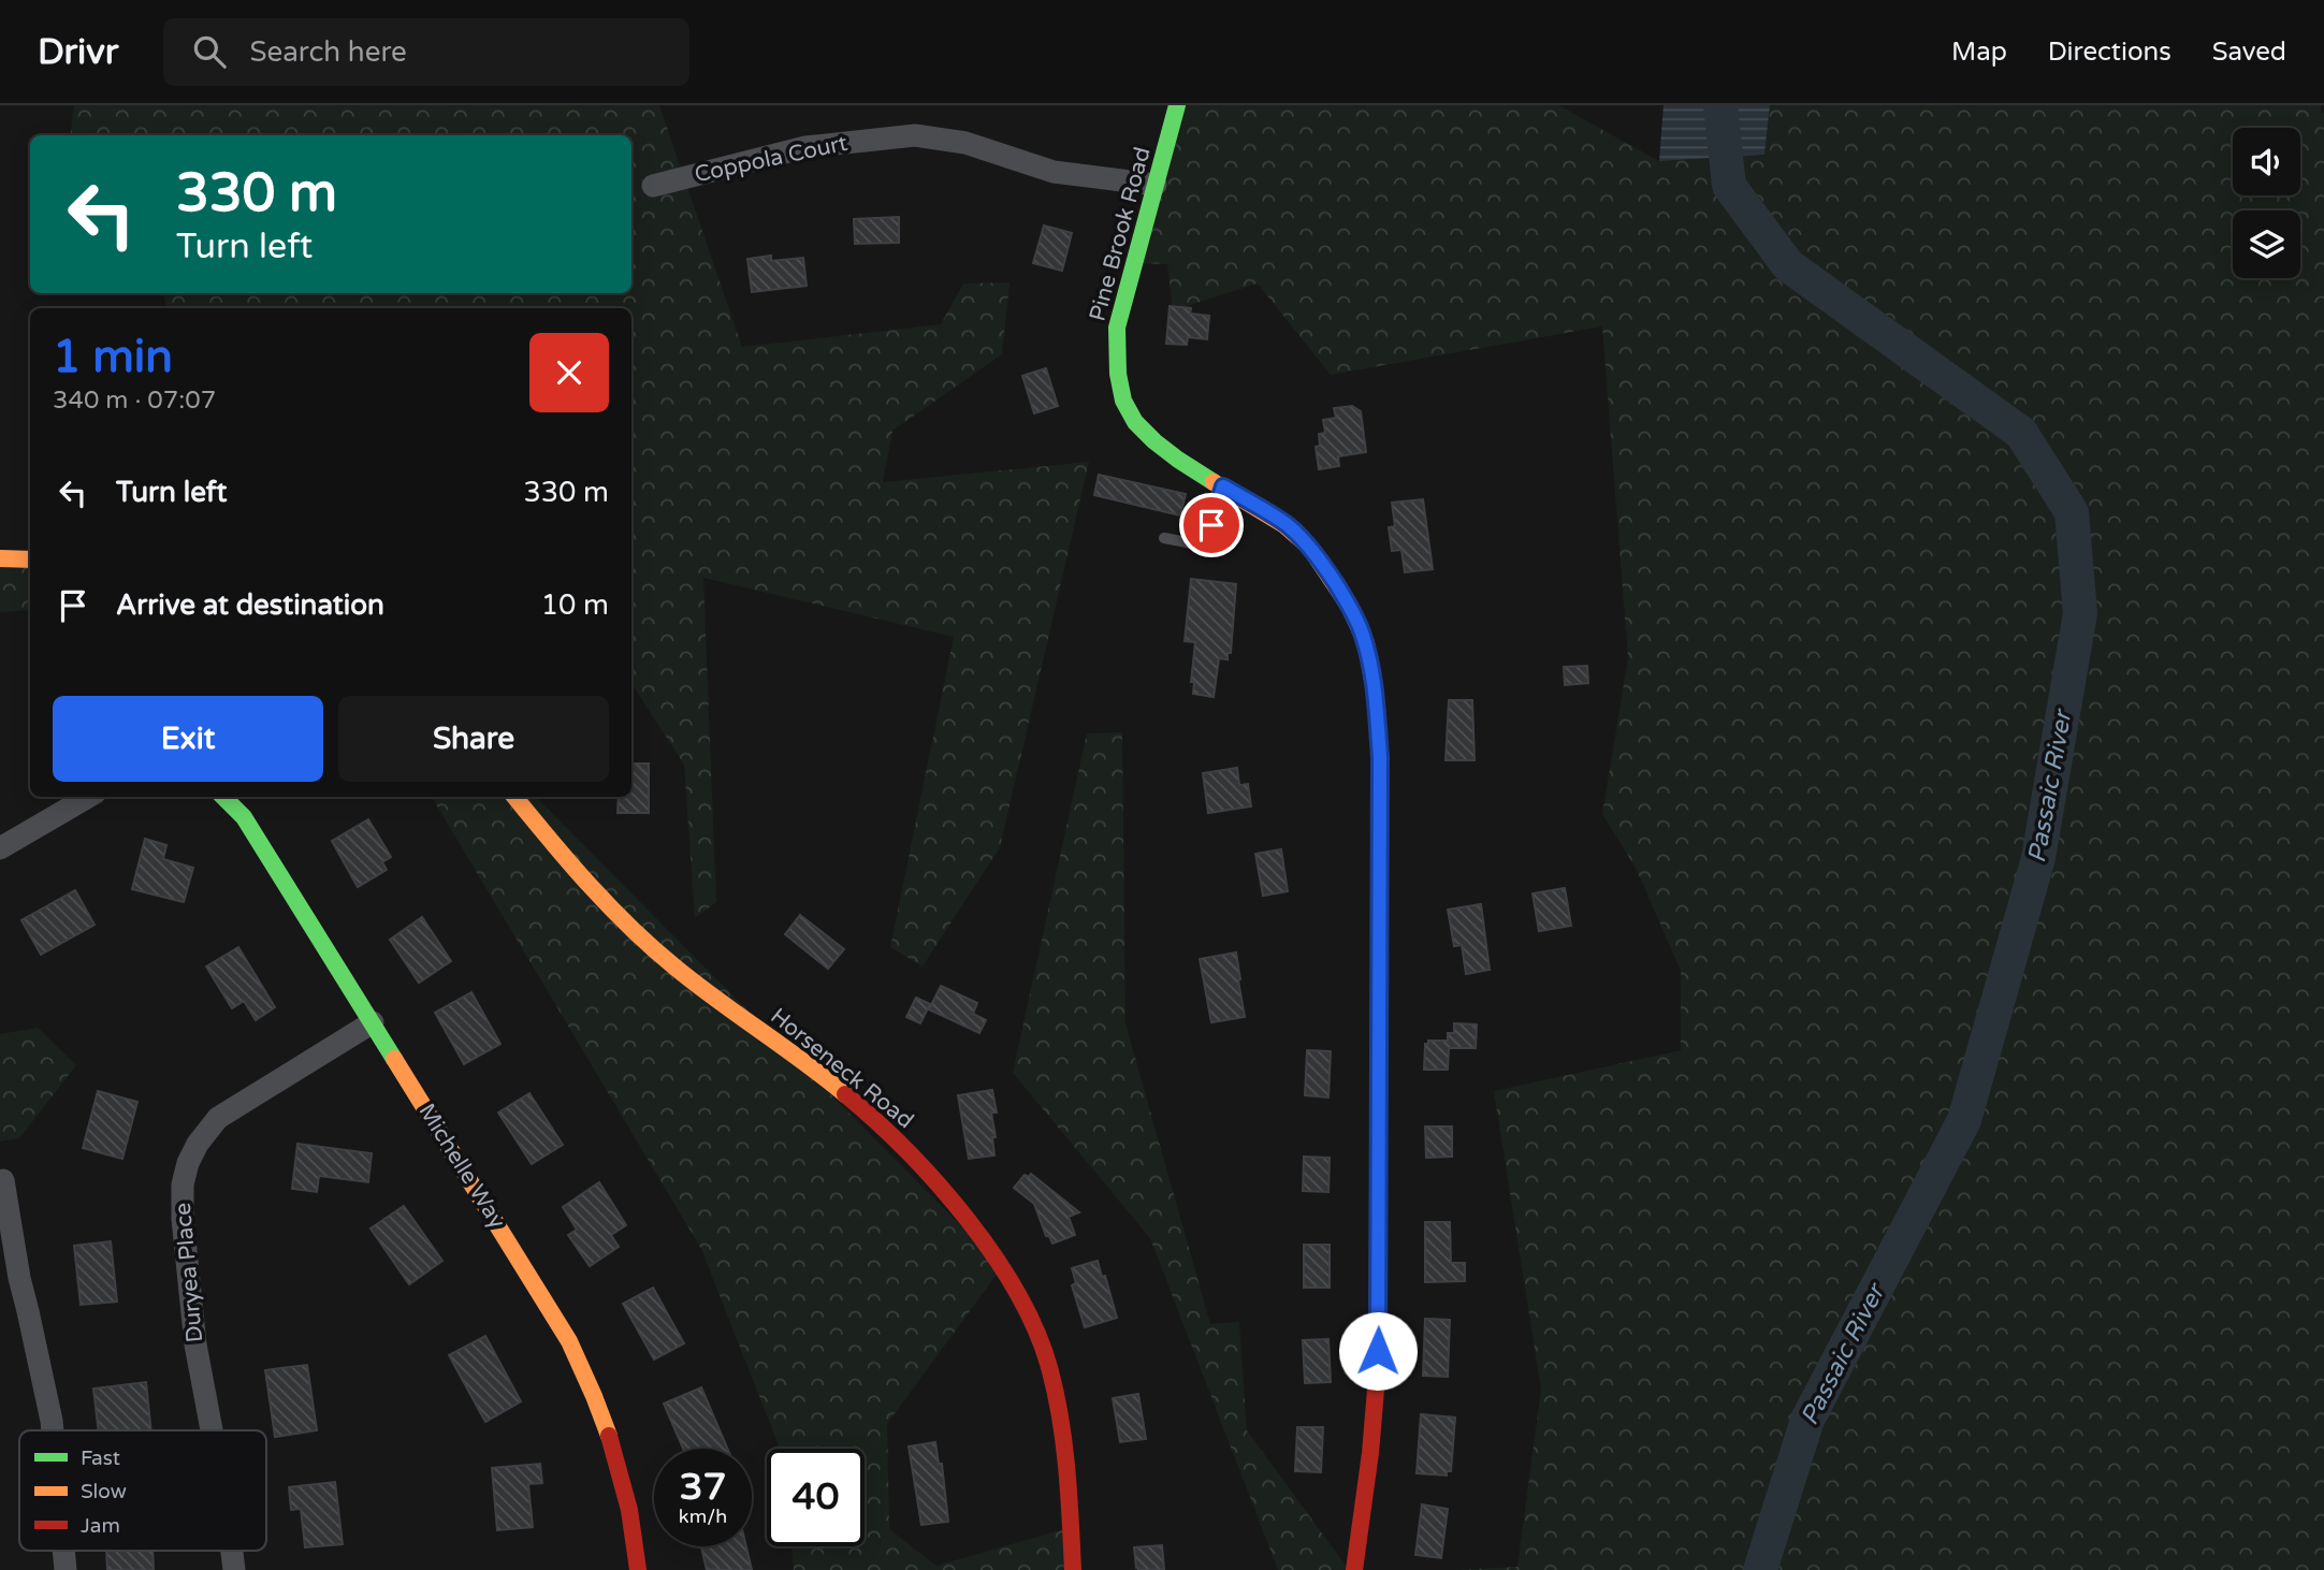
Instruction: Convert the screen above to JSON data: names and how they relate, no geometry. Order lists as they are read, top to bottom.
{
  "streets": {
    "street": [
      "Coppola Court",
      "Pine Brook Road",
      "Horseneck Road",
      "Michelle Way",
      "Duryea Place"
    ]
  },
  "crossings": [
    ["Coppola Court", "Pine Brook Road"],
    ["Michelle Way", "Duryea Place"]
  ],
  "water": ["Passaic River"],
  "legend": ["Fast", "Slow", "Jam"],
  "page": {
    "header": "Drivr",
    "search": "Search here",
    "nav": ["Map", "Directions", "Saved"],
    "turn": ["330 m", "Turn left"],
    "heading": ["1 min", "340 m · 07:07"],
    "list": [
      {
        "name": "Turn left",
        "value": "330 m"
      },
      {
        "name": "Arrive at destination",
        "value": "10 m"
      }
    ],
    "buttons": ["Exit", "Share"],
    "speed": "37 km/h",
    "limit": "40"
  }
}
